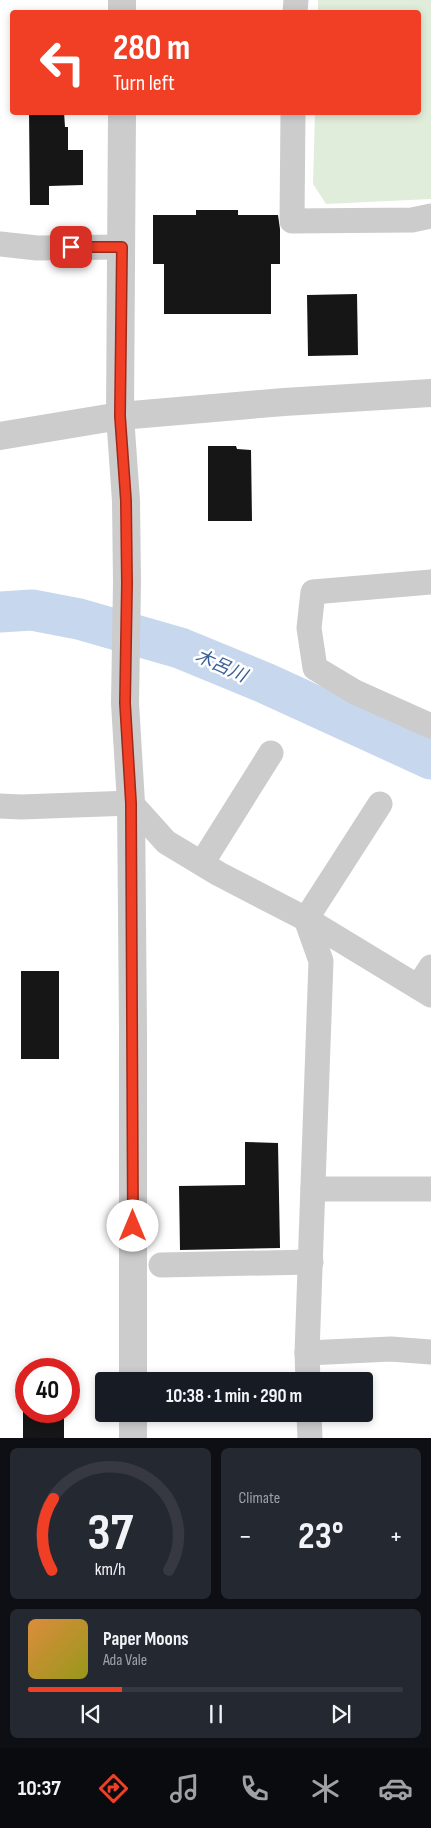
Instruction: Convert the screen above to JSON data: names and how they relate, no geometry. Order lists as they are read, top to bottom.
{
  "water": ["木呂川"],
  "page": {
    "turn": ["280 m", "Turn left"],
    "limit": "40",
    "trip": "10:38 · 1 min · 290 m",
    "tile": "Climate",
    "heat": ["−", "23°", "+"],
    "song": ["Paper Moons", "Ada Vale"],
    "tabs": "10:37",
    "gauge": ["37", "km/h"]
  }
}
